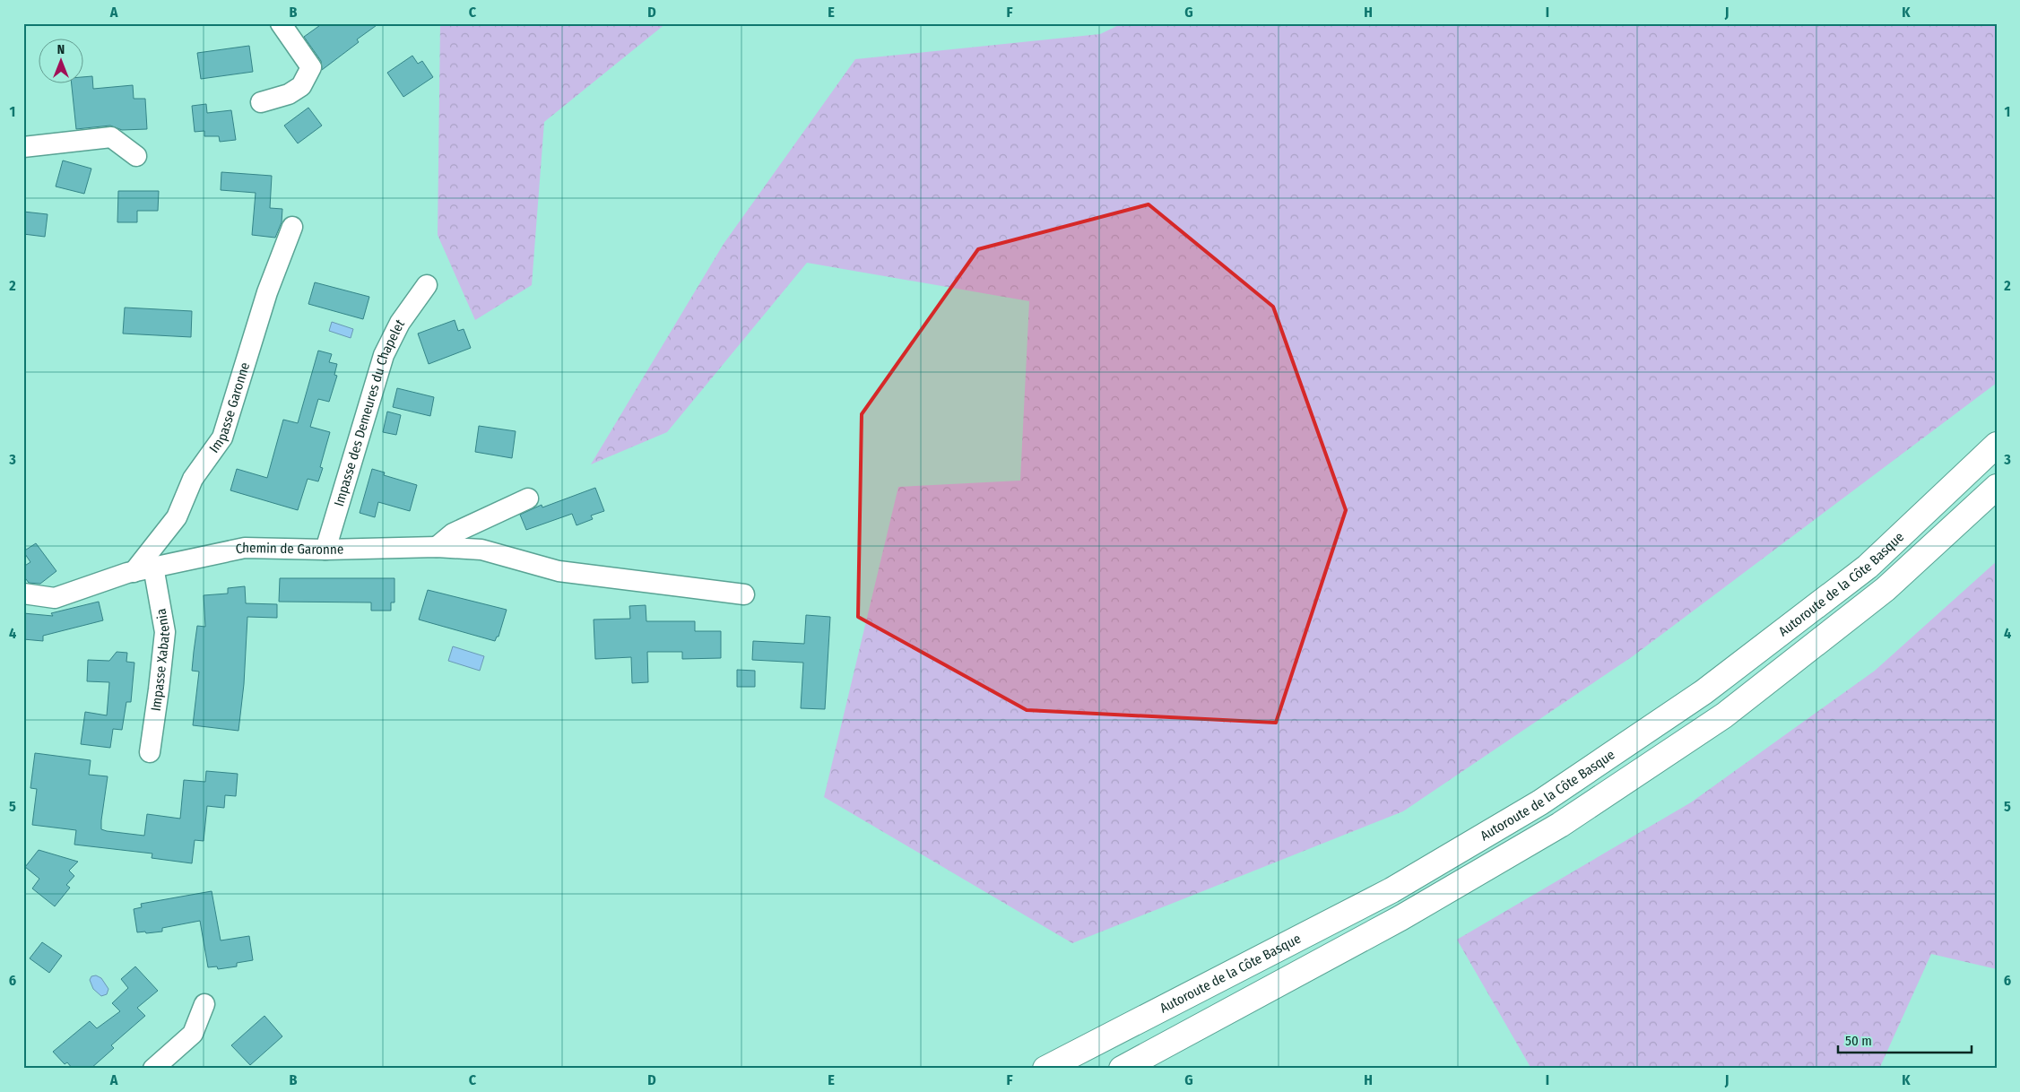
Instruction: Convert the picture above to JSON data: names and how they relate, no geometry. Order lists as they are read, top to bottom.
{
  "streets": {
    "highway": ["Autoroute de la Côte Basque"],
    "street": [
      "Impasse Garonne",
      "Impasse des Demeures du Chapelet",
      "Chemin de Garonne",
      "Impasse Xabatenia"
    ]
  },
  "crossings": [
    ["Impasse Garonne", "Chemin de Garonne"],
    ["Impasse des Demeures du Chapelet", "Chemin de Garonne"],
    ["Chemin de Garonne", "Impasse Xabatenia"]
  ],
  "scale_bar": "50 m",
  "north": "top",
  "grid": {
    "columns": [
      "A",
      "B",
      "C",
      "D",
      "E",
      "F",
      "G",
      "H",
      "I",
      "J",
      "K"
    ],
    "rows": [
      "1",
      "2",
      "3",
      "4",
      "5",
      "6"
    ]
  }
}
